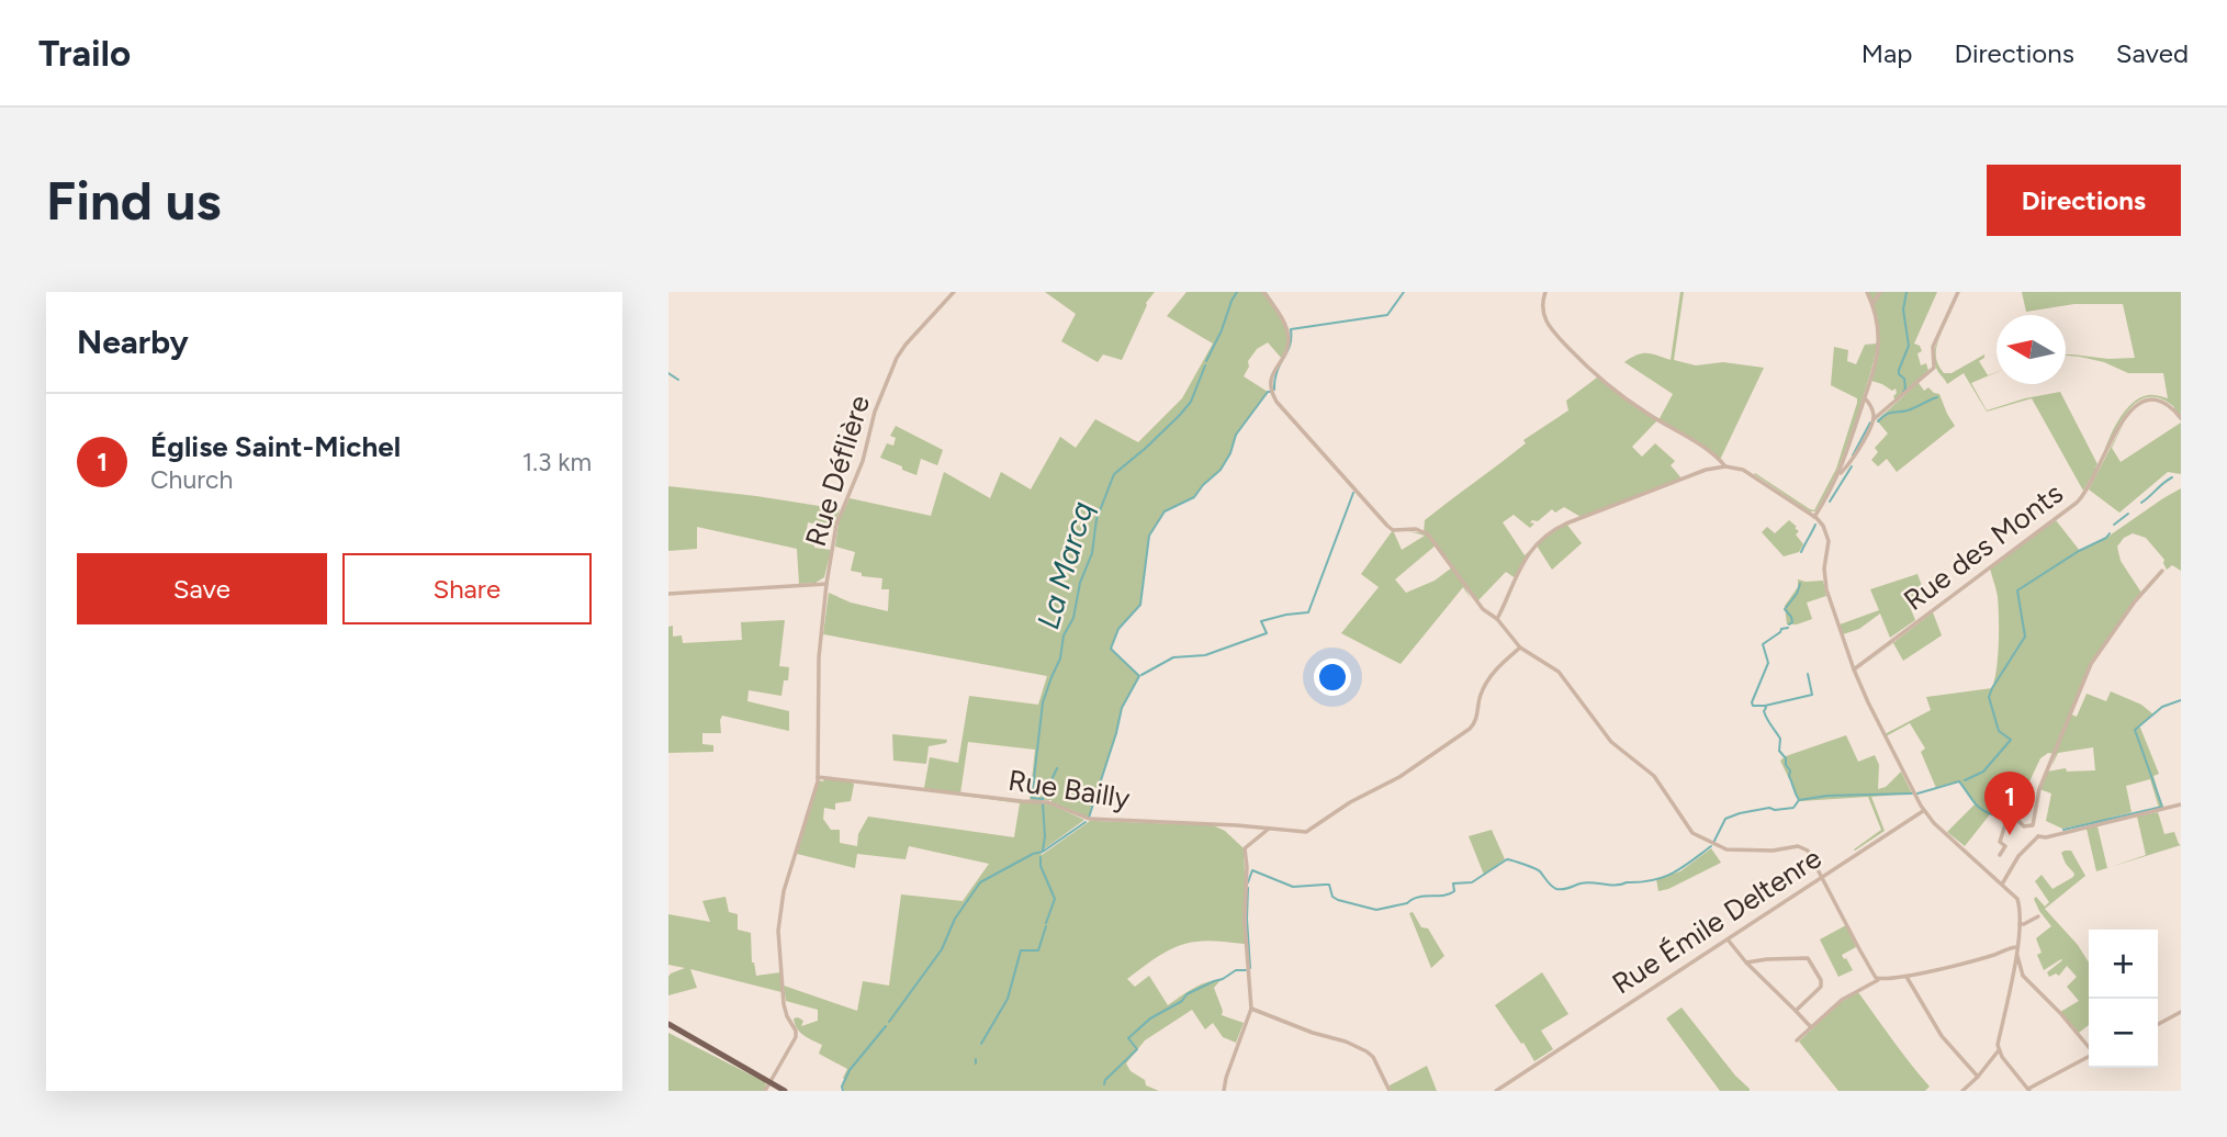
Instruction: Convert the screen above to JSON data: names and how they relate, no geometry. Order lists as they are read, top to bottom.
{
  "streets": {
    "street": [
      "Rue Déflière",
      "Rue des Monts",
      "Rue Bailly",
      "Rue Émile Deltenre"
    ]
  },
  "crossings": [
    ["Rue Déflière", "Rue Bailly"]
  ],
  "water": ["La Marcq"],
  "north": "left",
  "page": {
    "header": "Trailo",
    "nav": ["Map", "Directions", "Saved"],
    "buttons": [
      "Directions",
      ["Save", "Share"]
    ],
    "title": "Find us",
    "heading": "Nearby",
    "list": [
      {
        "mark": "1",
        "name": "Église Saint-Michel",
        "note": "Church",
        "value": "1.3 km"
      }
    ],
    "pins": "1",
    "map_buttons": ["+", "−"]
  }
}
